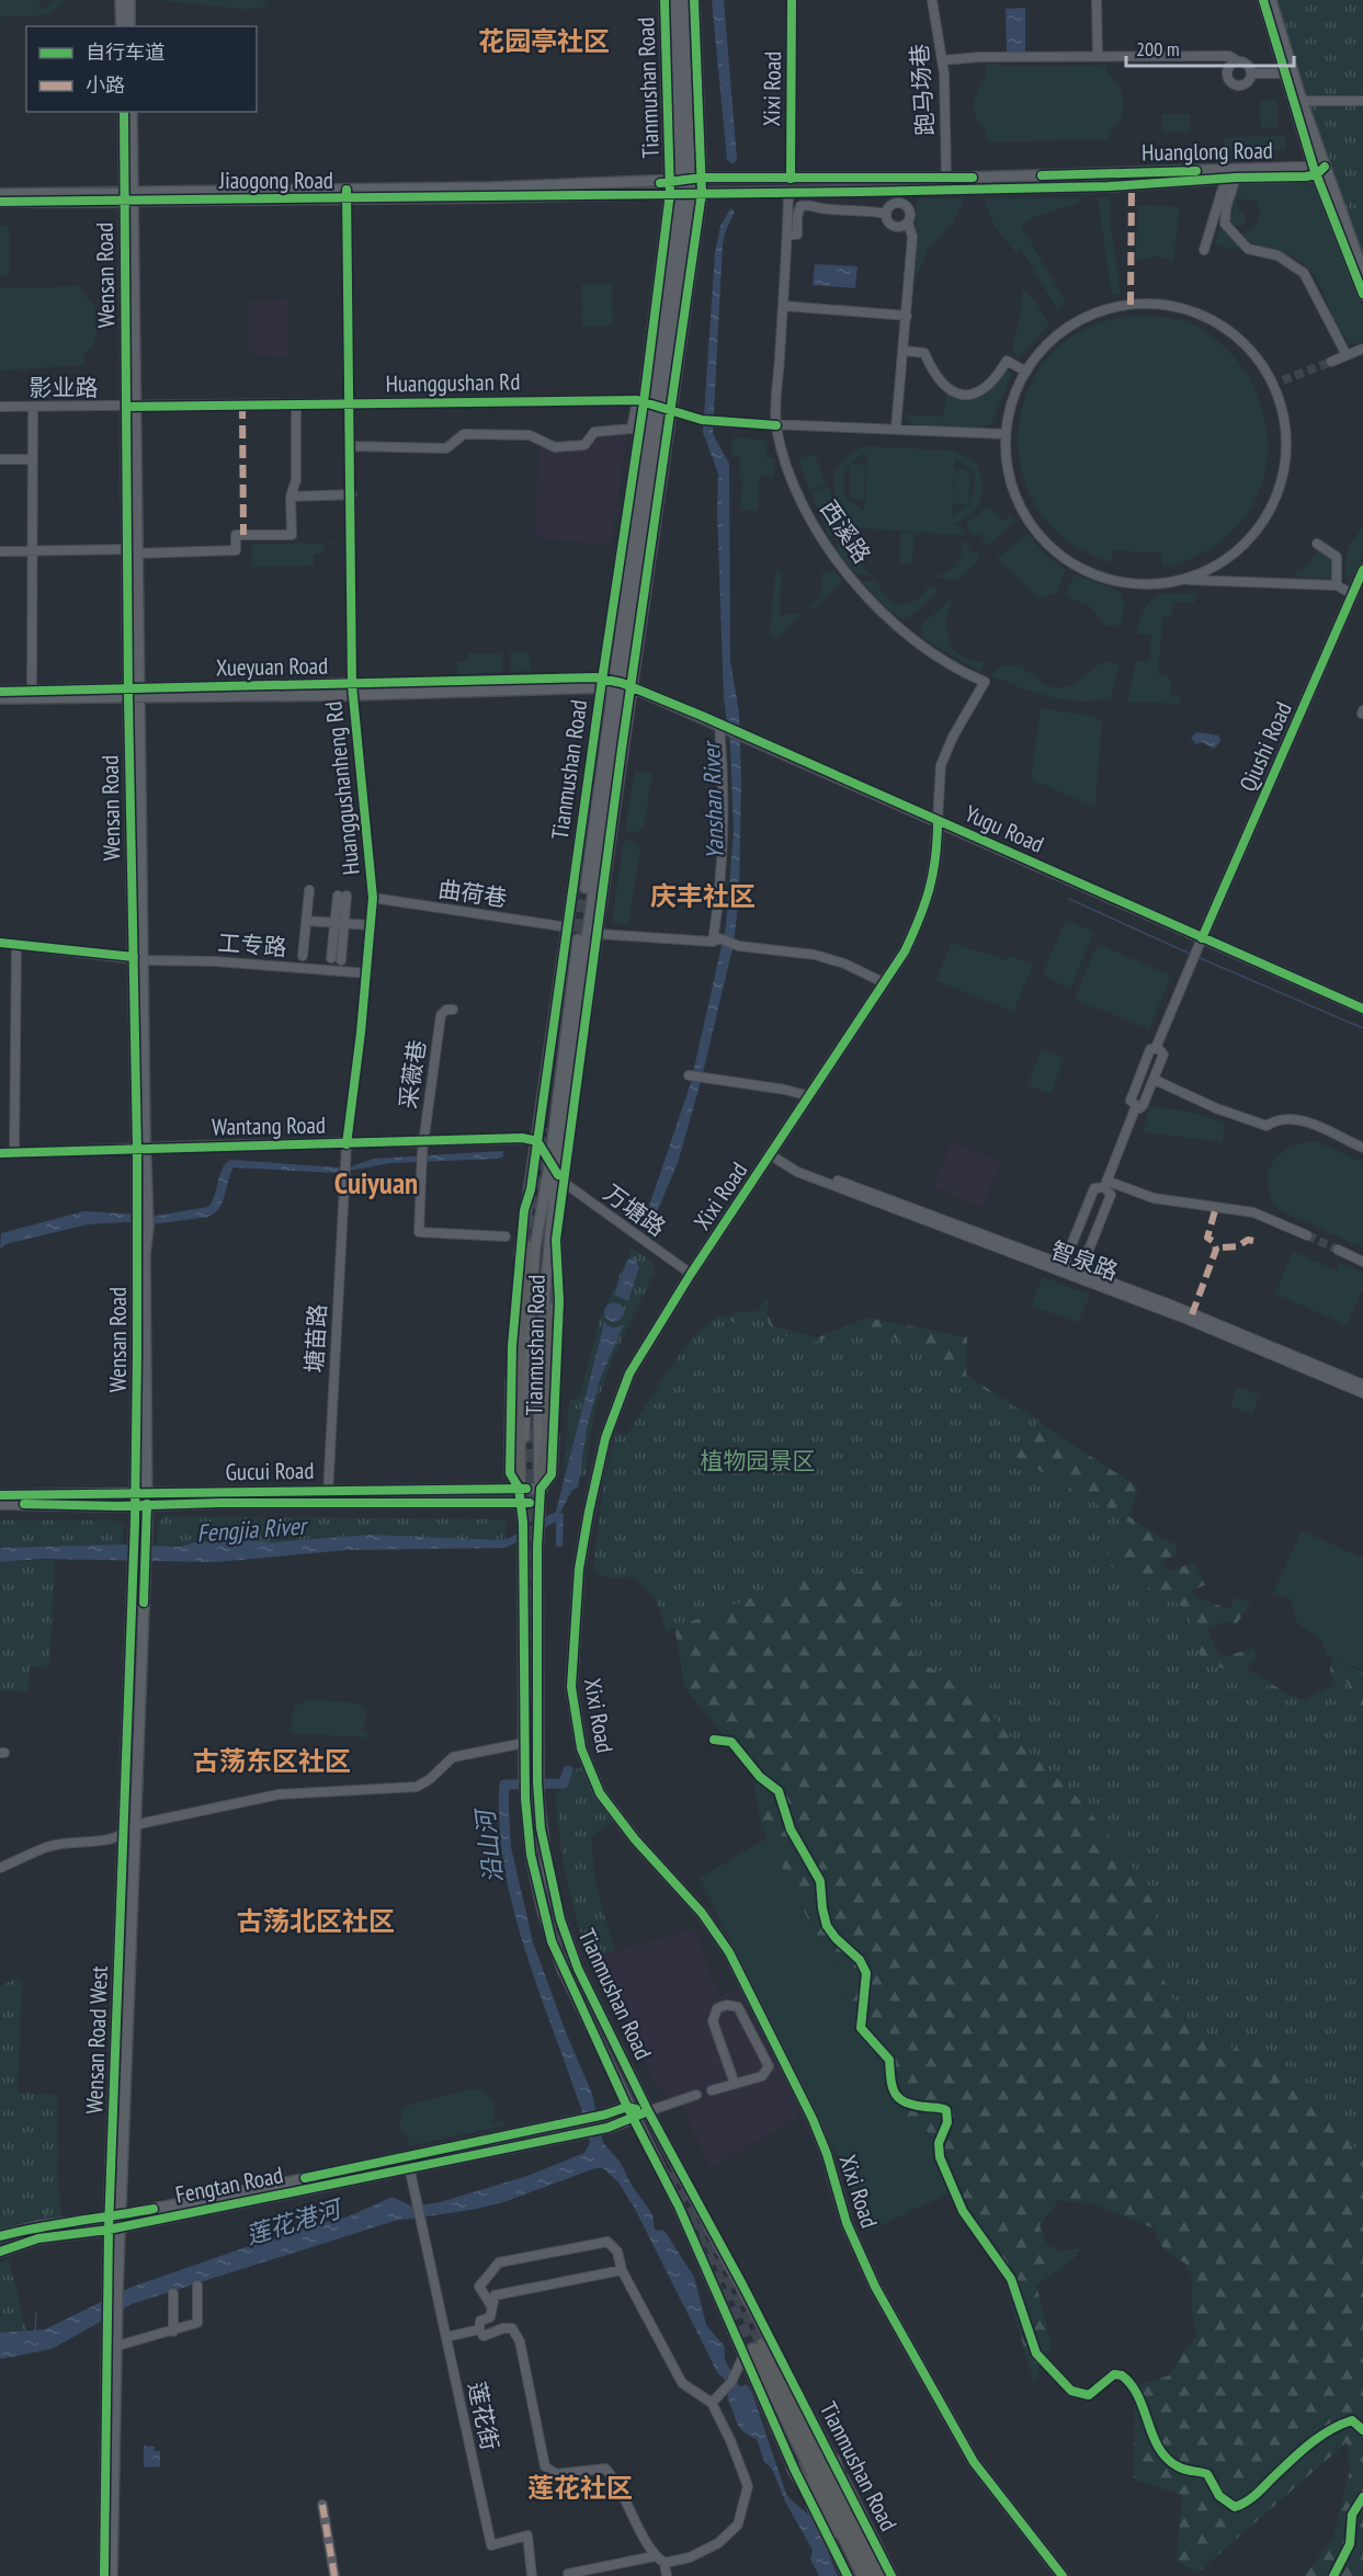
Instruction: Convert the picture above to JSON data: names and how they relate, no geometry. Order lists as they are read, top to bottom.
{
  "streets": {
    "main road": [
      "Tianmushan Road",
      "Xixi Road",
      "Huanglong Road",
      "Jiaogong Road",
      "Wensan Road",
      "Xueyuan Road",
      "Qiushi Road",
      "Yugu Road",
      "Gucui Road",
      "Wensan Road West",
      "Fengtan Road"
    ],
    "street": [
      "跑马场巷",
      "Huanggushan Rd",
      "影业路",
      "西溪路",
      "Huanggushanheng Rd",
      "曲荷巷",
      "工专路",
      "采薇巷",
      "Wantang Road",
      "万塘路",
      "智泉路",
      "塘苗路",
      "莲花街"
    ]
  },
  "crossings": [
    ["Tianmushan Road", "Huanglong Road"],
    ["Tianmushan Road", "Jiaogong Road"],
    ["Tianmushan Road", "Huanggushan Rd"],
    ["Tianmushan Road", "Xueyuan Road"],
    ["Tianmushan Road", "Yugu Road"],
    ["Tianmushan Road", "曲荷巷"],
    ["Tianmushan Road", "Wantang Road"],
    ["Tianmushan Road", "万塘路"],
    ["Tianmushan Road", "Gucui Road"],
    ["Tianmushan Road", "Fengtan Road"],
    ["Xixi Road", "Huanglong Road"],
    ["Xixi Road", "西溪路"],
    ["Xixi Road", "Yugu Road"],
    ["Xixi Road", "万塘路"],
    ["Xixi Road", "智泉路"],
    ["跑马场巷", "Huanglong Road"],
    ["Huanglong Road", "Jiaogong Road"],
    ["Huanglong Road", "西溪路"],
    ["Jiaogong Road", "Wensan Road"],
    ["Jiaogong Road", "Huanggushanheng Rd"],
    ["Wensan Road", "Huanggushan Rd"],
    ["Wensan Road", "影业路"],
    ["Wensan Road", "Xueyuan Road"],
    ["Wensan Road", "工专路"],
    ["Wensan Road", "Wantang Road"],
    ["Wensan Road", "Gucui Road"],
    ["Wensan Road", "Wensan Road West"],
    ["Huanggushan Rd", "影业路"],
    ["Huanggushan Rd", "西溪路"],
    ["Huanggushan Rd", "Huanggushanheng Rd"],
    ["西溪路", "Yugu Road"],
    ["Xueyuan Road", "Huanggushanheng Rd"],
    ["Xueyuan Road", "Yugu Road"],
    ["Qiushi Road", "Yugu Road"],
    ["Huanggushanheng Rd", "曲荷巷"],
    ["Huanggushanheng Rd", "工专路"],
    ["Huanggushanheng Rd", "Wantang Road"],
    ["Huanggushanheng Rd", "塘苗路"],
    ["采薇巷", "Wantang Road"],
    ["Wantang Road", "塘苗路"],
    ["塘苗路", "Gucui Road"],
    ["Gucui Road", "Wensan Road West"],
    ["Wensan Road West", "Fengtan Road"],
    ["Fengtan Road", "莲花街"]
  ],
  "districts": [
    "花园亭社区",
    "庆丰社区",
    "Cuiyuan",
    "古荡东区社区",
    "古荡北区社区",
    "莲花社区"
  ],
  "water": [
    "Yanshan River",
    "Fengjia River",
    "沿山河",
    "莲花港河"
  ],
  "parks": ["植物园景区"],
  "legend": ["自行车道", "小路"],
  "scale_bar": "200 m"
}
